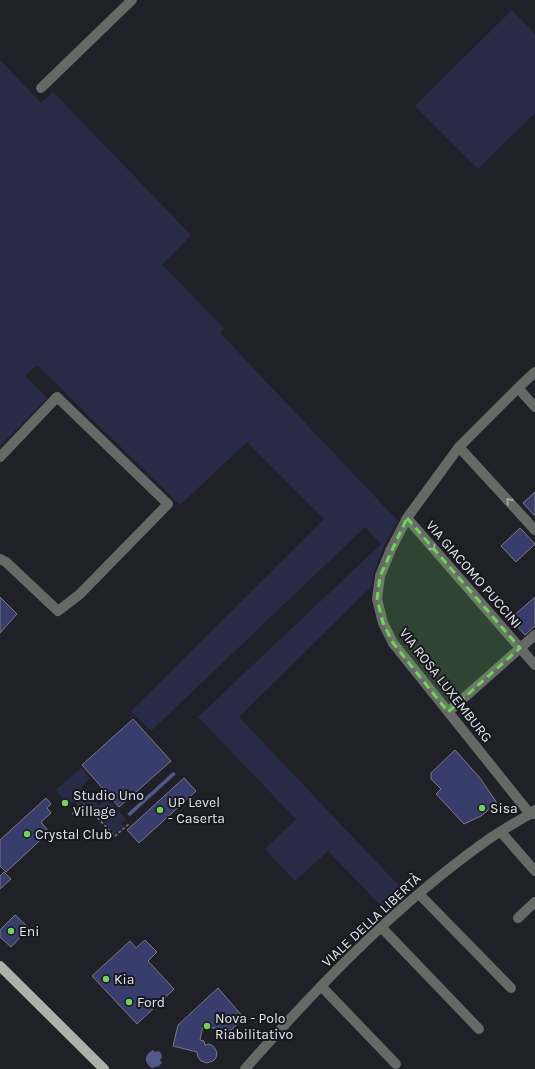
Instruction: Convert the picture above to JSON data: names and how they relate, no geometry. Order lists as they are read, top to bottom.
{
  "streets": {
    "street": ["VIA GIACOMO PUCCINI", "VIA ROSA LUXEMBURG", "VIALE DELLA LIBERTÀ"]
  },
  "crossings": [
    ["VIA GIACOMO PUCCINI", "VIA ROSA LUXEMBURG"],
    ["VIA ROSA LUXEMBURG", "VIALE DELLA LIBERTÀ"]
  ],
  "places": [
    "Studio Uno Village",
    "Sisa",
    "UP Level - Caserta",
    "Crystal Club",
    "Eni",
    "Kia",
    "Ford",
    "Nova - Polo Riabilitativo"
  ]
}
